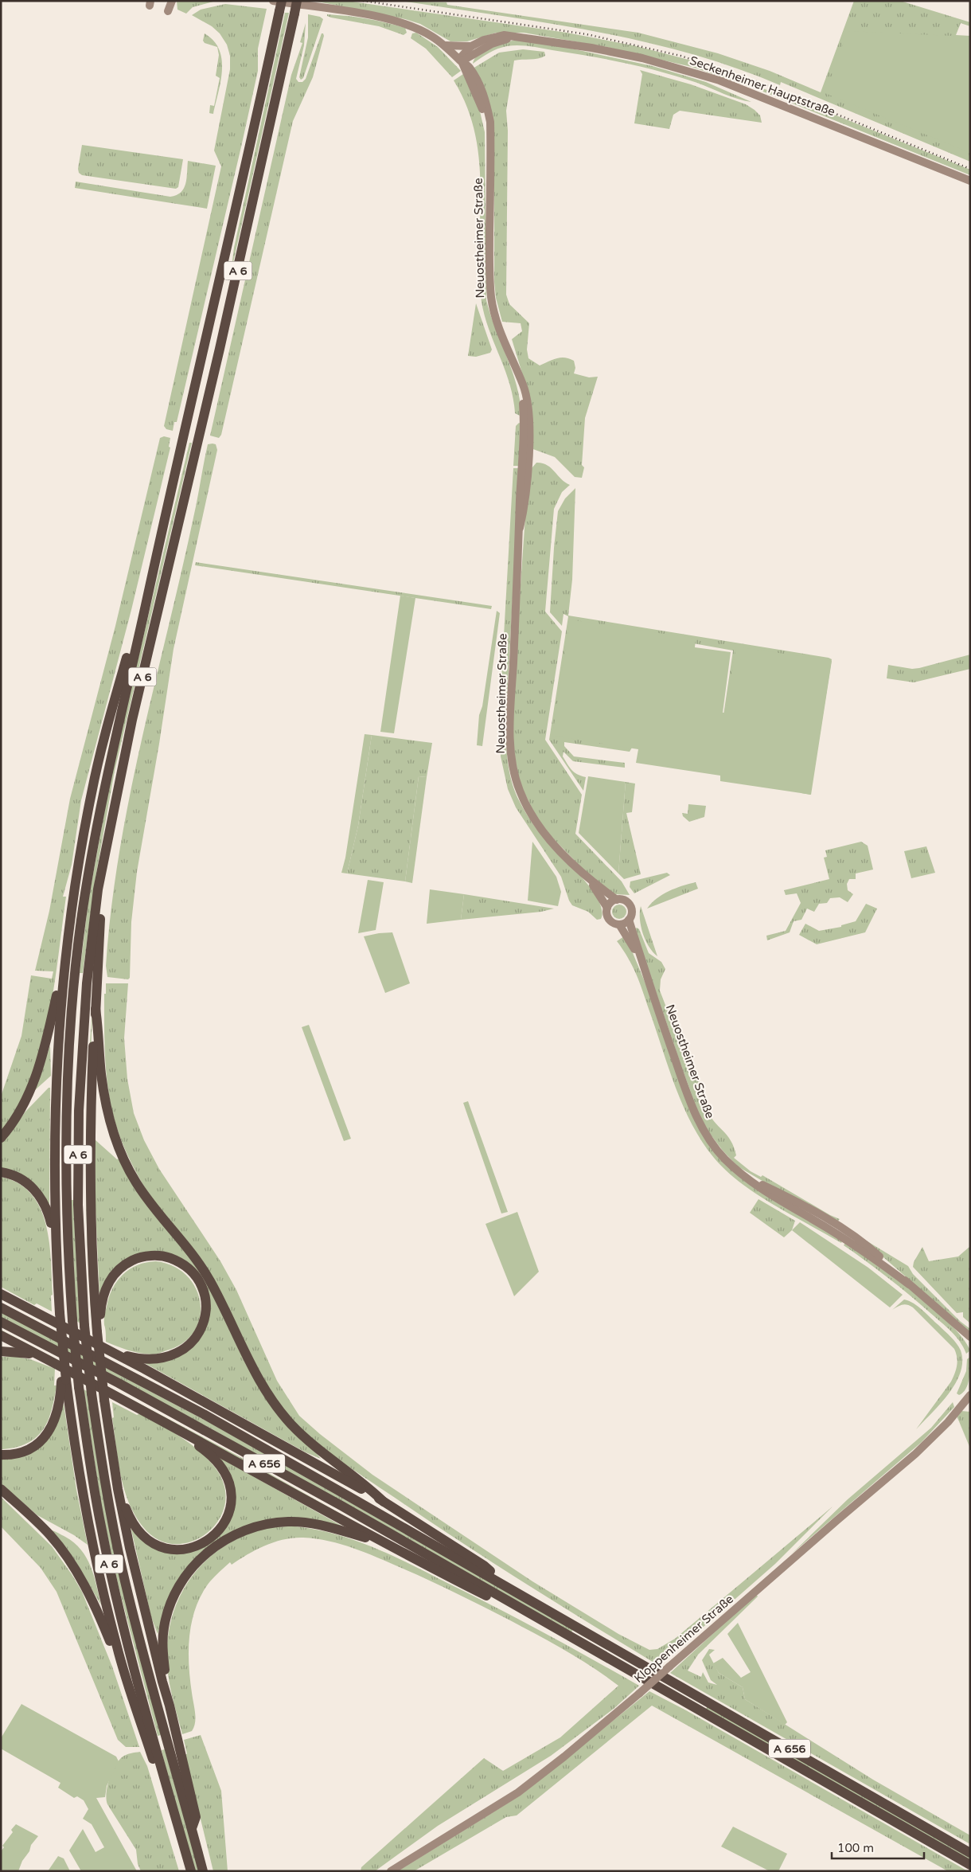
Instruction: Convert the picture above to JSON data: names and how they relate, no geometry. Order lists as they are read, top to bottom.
{
  "streets": {
    "highway": ["A 6", "A 656"],
    "main road": ["Seckenheimer Hauptstraße", "Neuostheimer Straße", "Kloppenheimer Straße"]
  },
  "scale_bar": "100 m"
}
